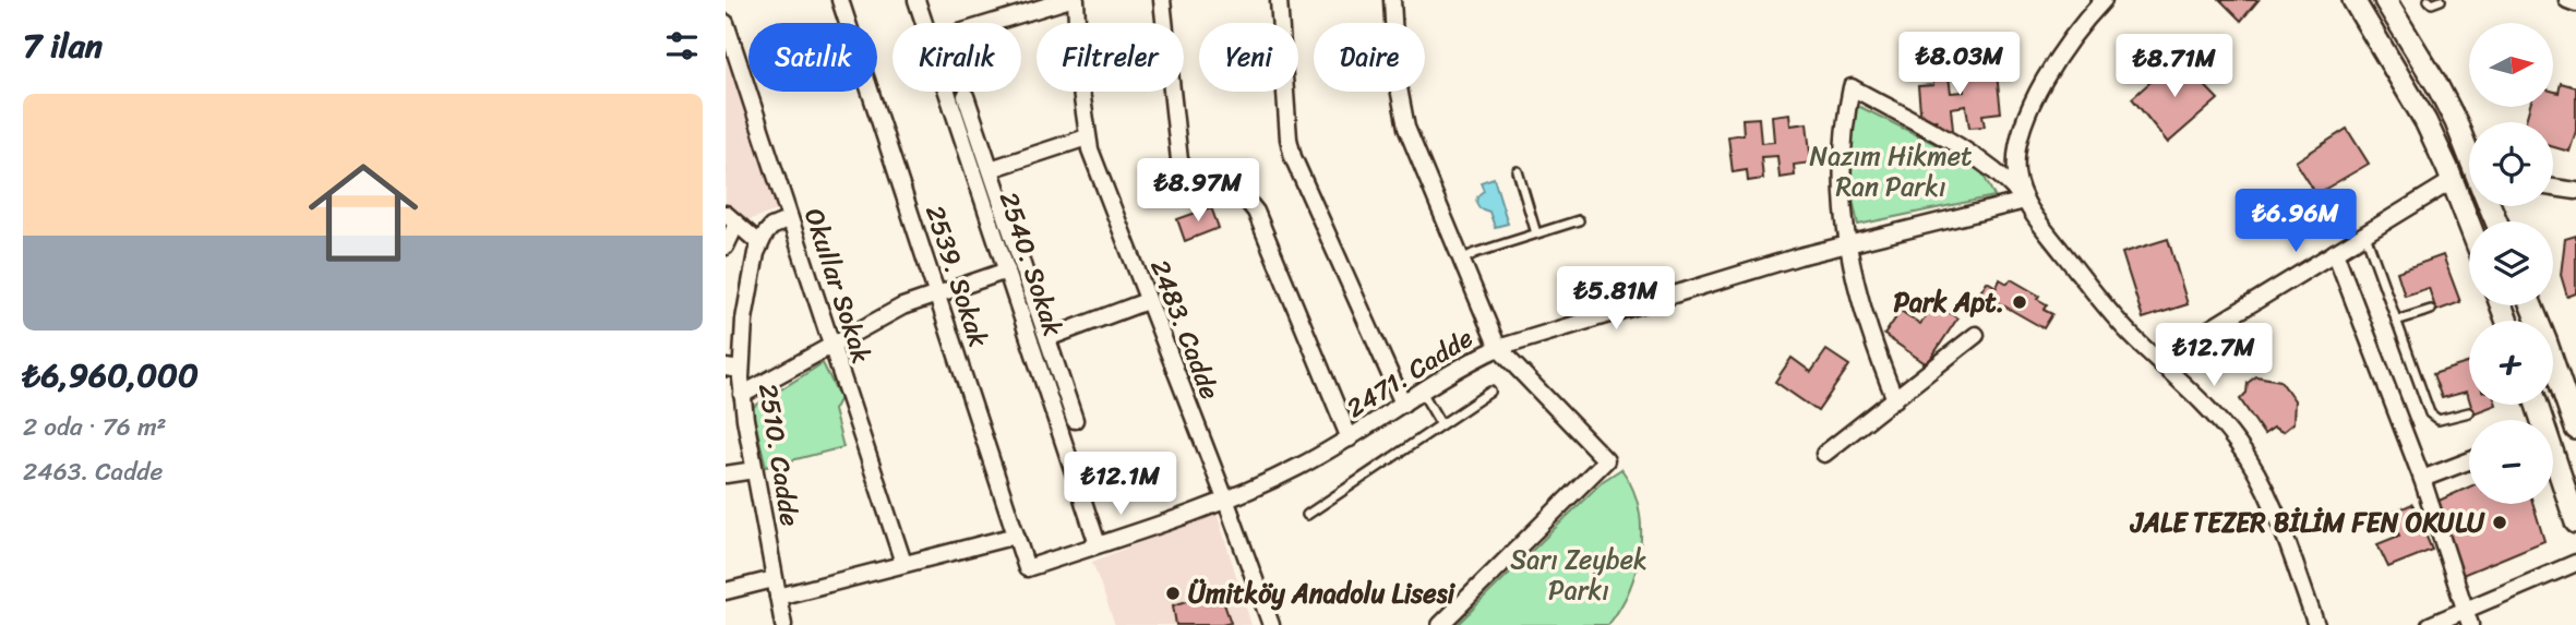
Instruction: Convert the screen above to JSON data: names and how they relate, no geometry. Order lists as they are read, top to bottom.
{
  "streets": {
    "street": [
      "2540. Sokak",
      "2539. Sokak",
      "Okullar Sokak",
      "2483. Cadde",
      "2471. Cadde",
      "2510. Cadde"
    ]
  },
  "crossings": [
    ["2540. Sokak", "2471. Cadde"],
    ["2539. Sokak", "2471. Cadde"],
    ["2483. Cadde", "2471. Cadde"]
  ],
  "parks": ["Nazım Hikmet Ran Parkı", "Sarı Zeybek Parkı"],
  "places": ["Park Apt.", "JALE TEZER BİLİM FEN OKULU", "Ümitköy Anadolu Lisesi"],
  "north": "right",
  "page": {
    "heading": "7 ilan",
    "map_buttons": ["+", "−"],
    "chip": [
      "Satılık",
      "Kiralık",
      "Filtreler",
      "Yeni",
      "Daire"
    ],
    "price": [
      "₺8.03M",
      "₺8.71M",
      "₺8.97M",
      "₺6.96M",
      "₺5.81M",
      "₺12.7M",
      "₺12.1M"
    ],
    "list": [
      {
        "name": "₺6,960,000",
        "note": "2 oda · 76 m² · 2463. Cadde"
      }
    ]
  }
}
